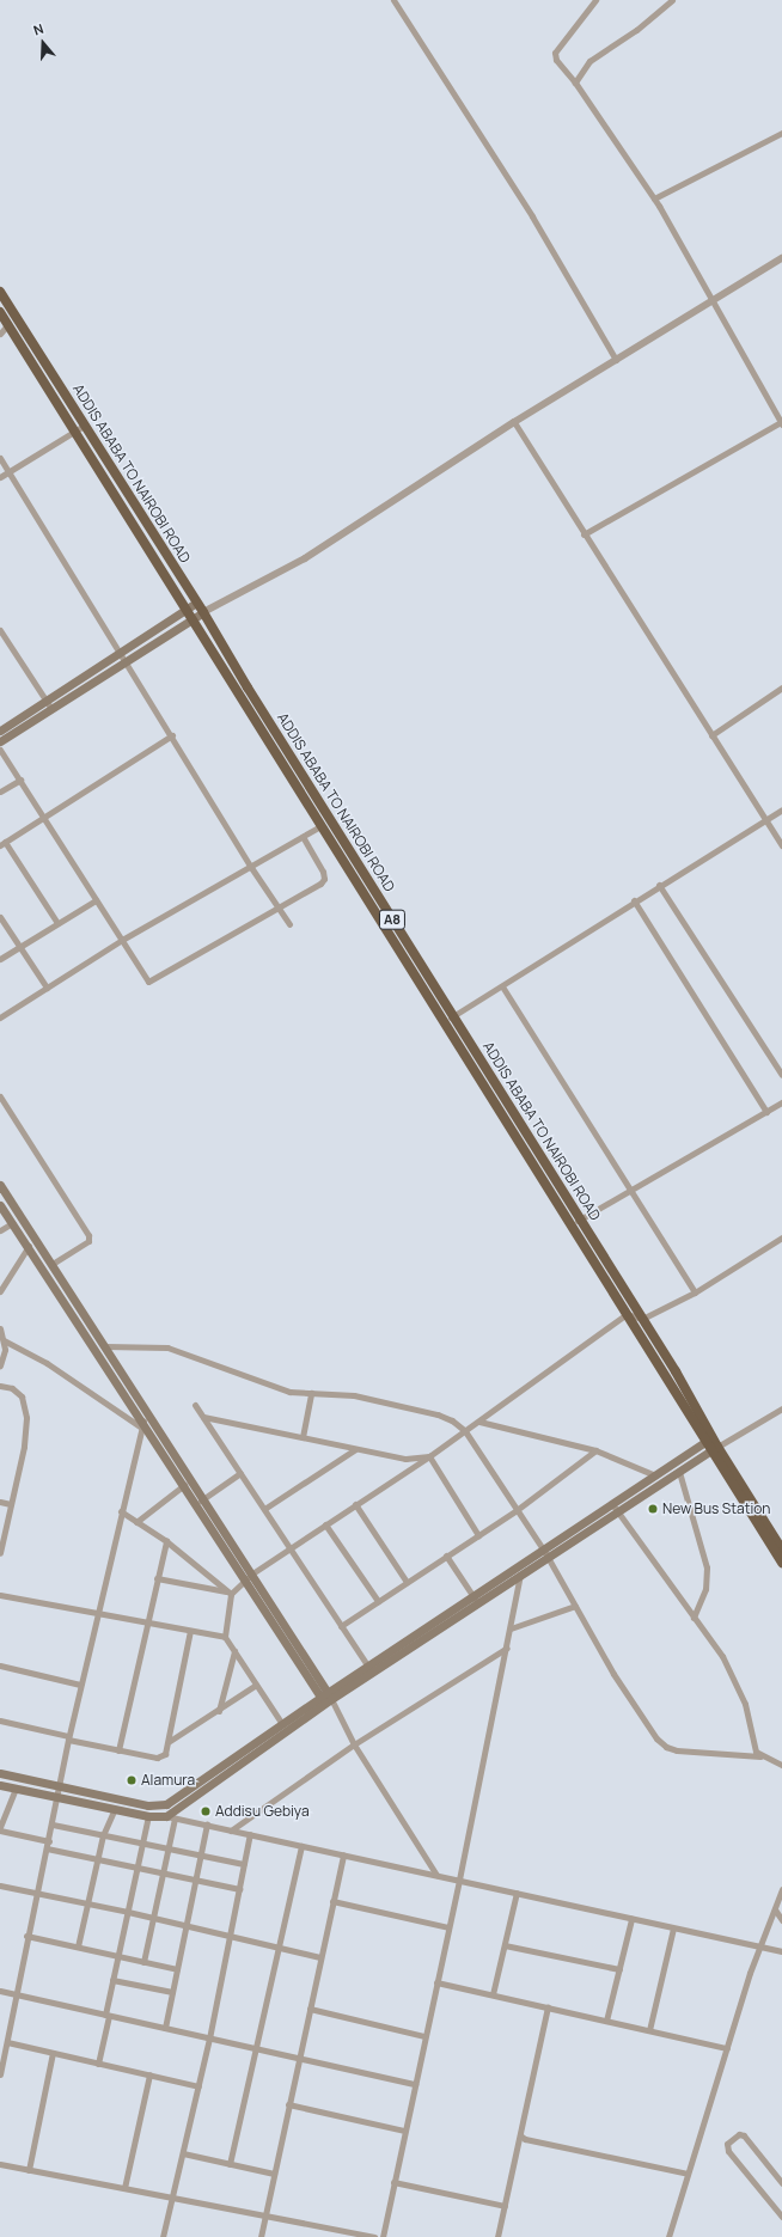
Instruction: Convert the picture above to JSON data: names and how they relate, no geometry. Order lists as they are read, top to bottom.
{
  "streets": {
    "highway": ["ADDIS ABABA TO NAIROBI ROAD", "A8"]
  },
  "places": ["New Bus Station", "Alamura", "Addisu Gebiya"],
  "north": "top"
}
